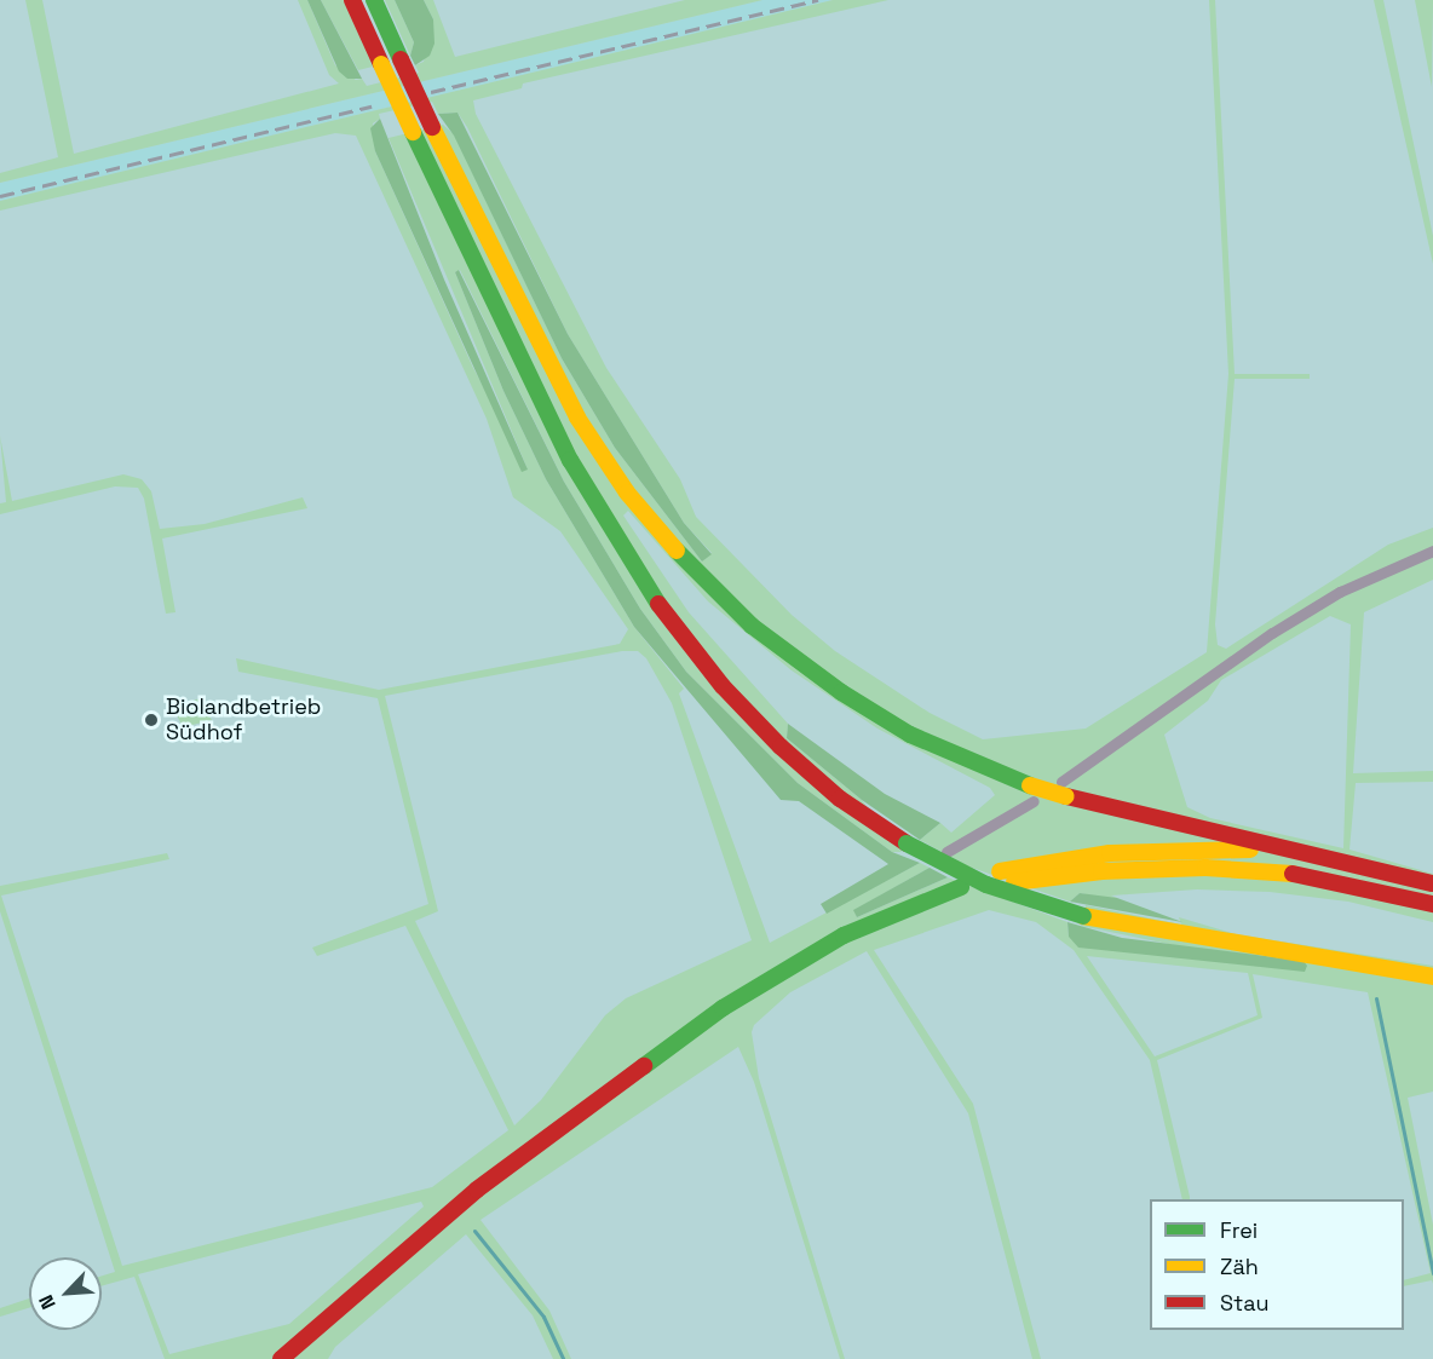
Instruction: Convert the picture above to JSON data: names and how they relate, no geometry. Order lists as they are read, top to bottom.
{
  "places": ["Biolandbetrieb Südhof"],
  "legend": ["Frei", "Zäh", "Stau"],
  "north": "bottom left"
}
